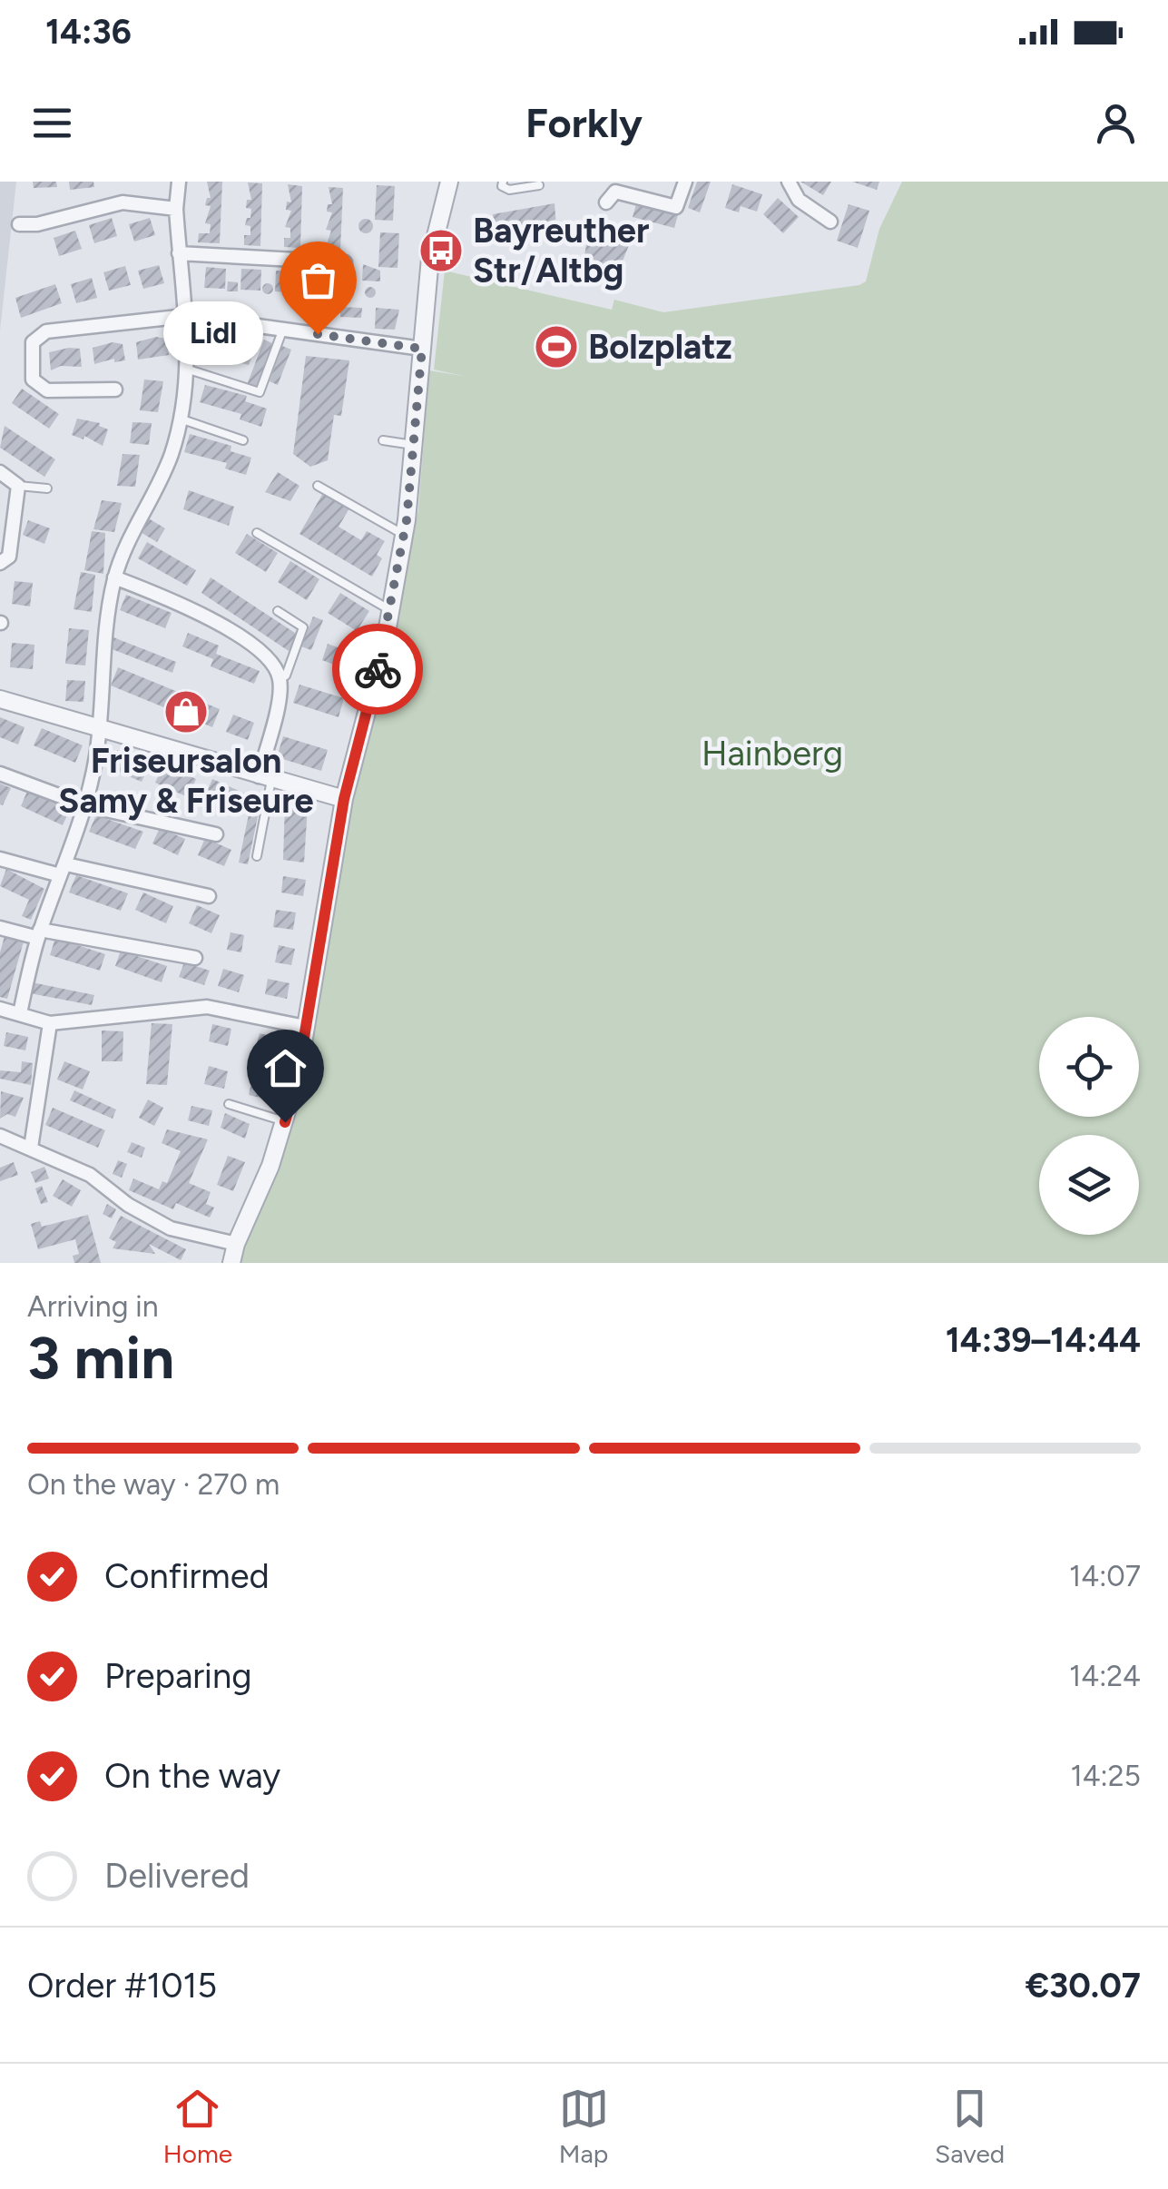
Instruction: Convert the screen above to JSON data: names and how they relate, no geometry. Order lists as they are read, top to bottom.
{
  "parks": ["Hainberg"],
  "places": {
    "bus stop": ["Bayreuther Str/Altbg"],
    "other": ["Lidl"],
    "sports": ["Bolzplatz"],
    "shop": ["Friseursalon Samy & Friseure"]
  },
  "page": {
    "status": "14:36",
    "header": "Forkly",
    "bubble": "Lidl",
    "heading": ["3 min", "Arriving in", "14:39–14:44"],
    "panel": ["Order #1015", "€30.07"],
    "bar": "On the way · 270 m",
    "list": [
      ["Confirmed", "14:07"],
      ["Preparing", "14:24"],
      ["On the way", "14:25"],
      "Delivered"
    ],
    "tabs": ["Home", "Map", "Saved"]
  }
}
